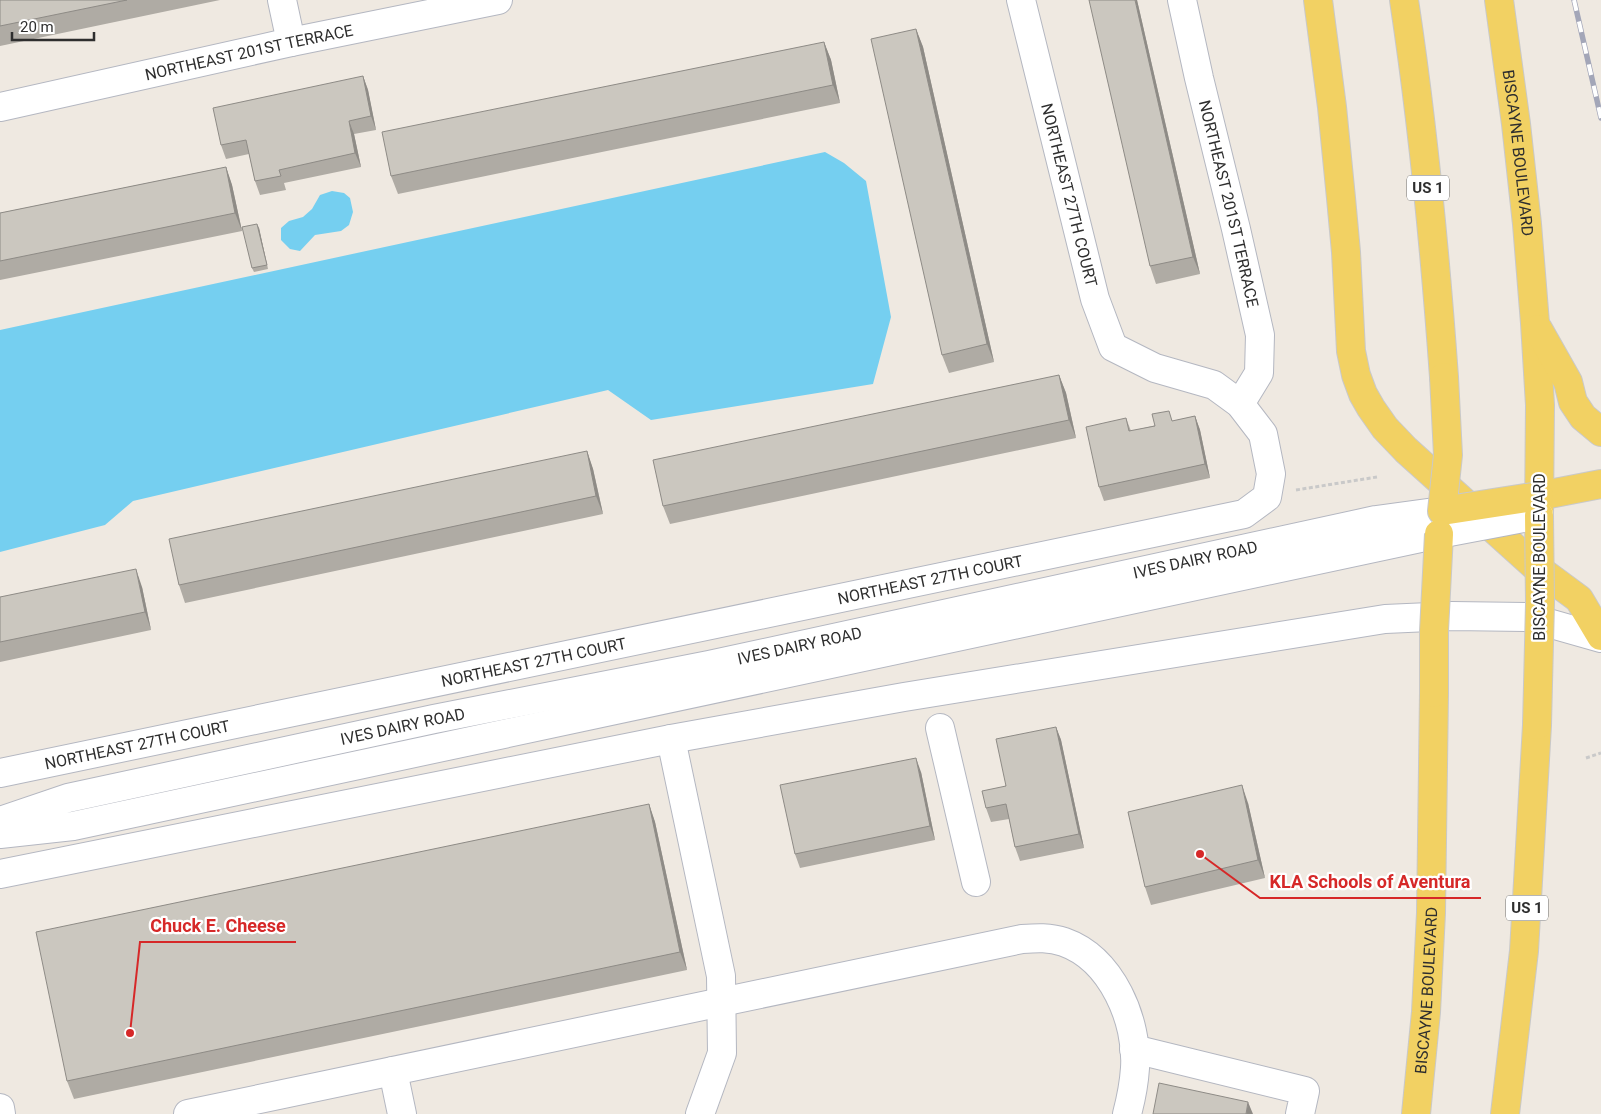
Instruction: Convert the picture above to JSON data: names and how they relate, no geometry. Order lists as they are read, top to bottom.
{
  "streets": {
    "main road": ["BISCAYNE BOULEVARD", "US 1", "IVES DAIRY ROAD"],
    "street": ["NORTHEAST 201ST TERRACE", "NORTHEAST 27TH COURT"]
  },
  "crossings": [
    ["NORTHEAST 201ST TERRACE", "NORTHEAST 27TH COURT"],
    ["BISCAYNE BOULEVARD", "IVES DAIRY ROAD"]
  ],
  "places": ["KLA Schools of Aventura", "Chuck E. Cheese"],
  "scale_bar": "20 m"
}
